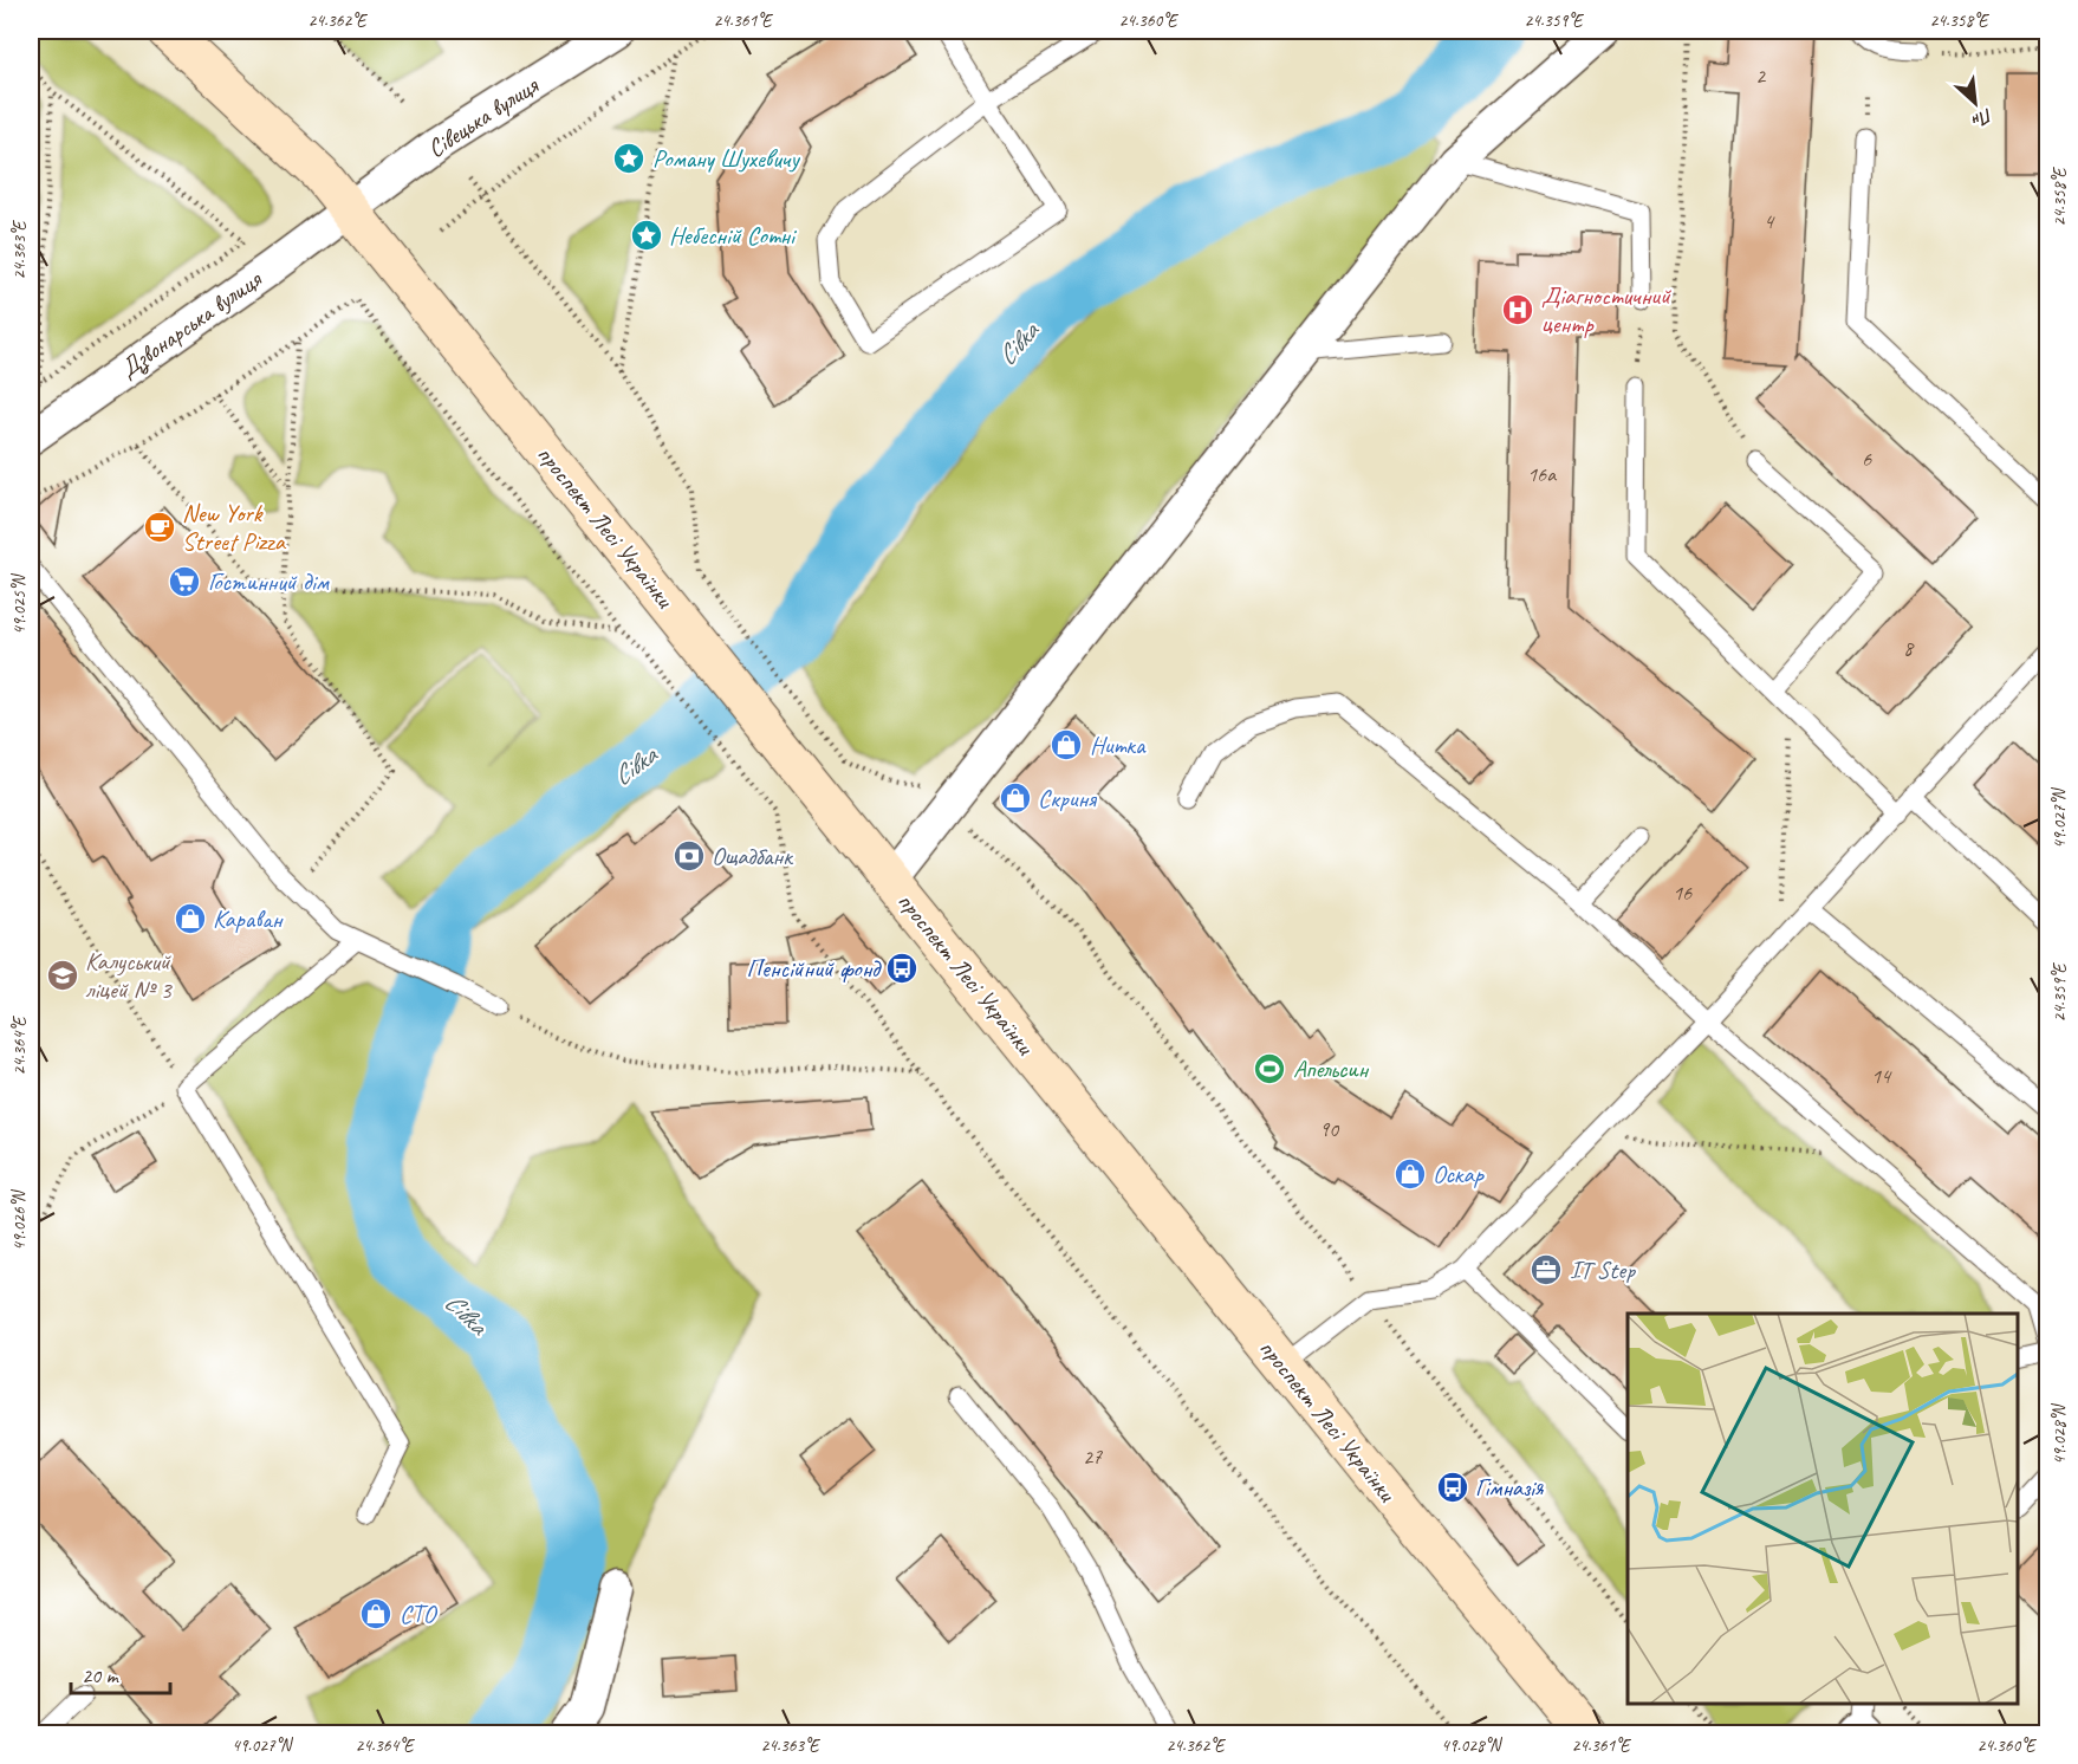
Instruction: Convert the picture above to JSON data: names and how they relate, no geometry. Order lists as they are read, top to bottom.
{
  "streets": {
    "main road": ["проспект Лесі Українки"],
    "street": ["Сівецька вулиця", "Дзвонарська вулиця"]
  },
  "crossings": [
    ["Сівецька вулиця", "Дзвонарська вулиця"],
    ["Сівецька вулиця", "проспект Лесі Українки"],
    ["Дзвонарська вулиця", "проспект Лесі Українки"]
  ],
  "water": ["Сівка"],
  "places": {
    "place": ["Роману Шухевичу", "Небесній Сотні"],
    "hospital": ["Діагностичний центр"],
    "cafe": ["New York Street Pizza"],
    "supermarket": ["Гостинний дім"],
    "shop": [
      "Нитка",
      "Скриня",
      "Караван",
      "Оскар",
      "СТО"
    ],
    "bank": ["Ощадбанк"],
    "bus stop": ["Пенсійний фонд", "Гімназія"],
    "school or university": ["Калуський ліцей № 3"],
    "sports": ["Апельсин"],
    "office": ["IT Step"]
  },
  "house_numbers": [
    "2",
    "4",
    "6",
    "16а",
    "8",
    "16",
    "14",
    "90",
    "27"
  ],
  "scale_bar": "20 m",
  "north": "bottom right",
  "coordinates": [
    "24.362°E",
    "24.361°E",
    "24.360°E",
    "24.359°E",
    "24.358°E",
    "24.363°E",
    "49.025°N",
    "49.027°N",
    "24.364°E",
    "49.026°N",
    "49.028°N"
  ]
}
